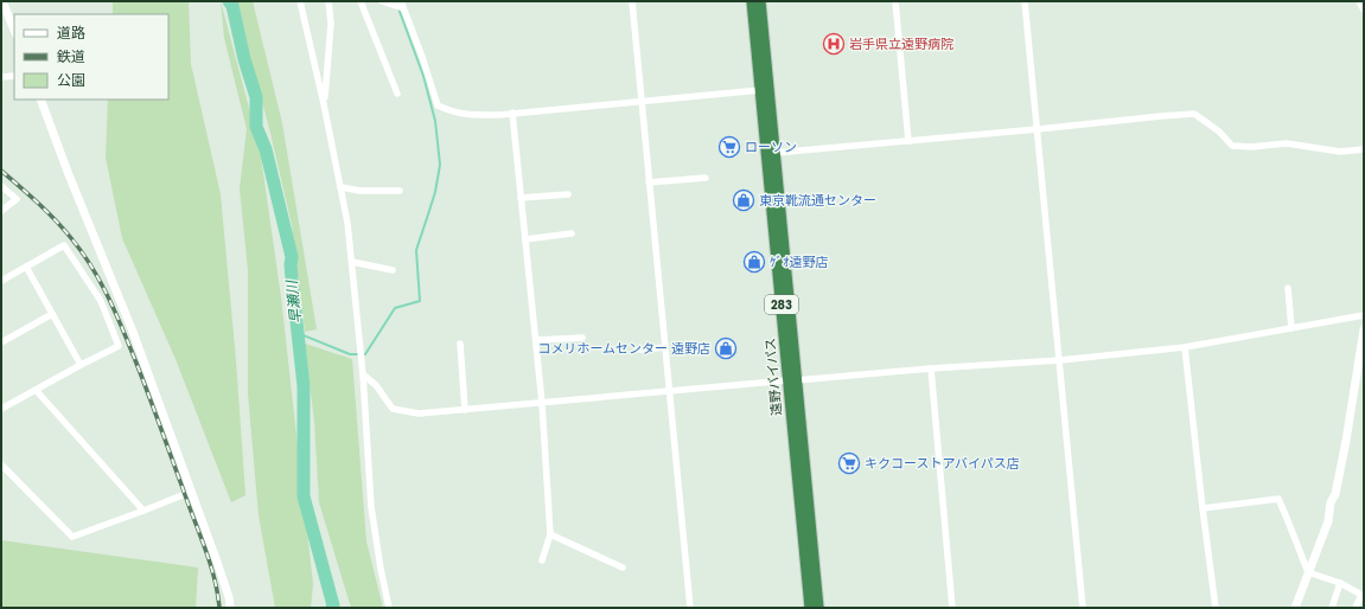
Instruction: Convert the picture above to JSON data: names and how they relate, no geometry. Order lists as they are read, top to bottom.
{
  "streets": {
    "highway": ["283", "遠野バイパス"]
  },
  "water": ["早瀬川"],
  "places": {
    "hospital": ["岩手県立遠野病院"],
    "supermarket": ["ローソン", "キクコーストアバイパス店"],
    "shop": ["東京靴流通センター", "ｹﾞｵ遠野店", "コメリホームセンター 遠野店"]
  },
  "legend": ["道路", "鉄道", "公園"]
}
